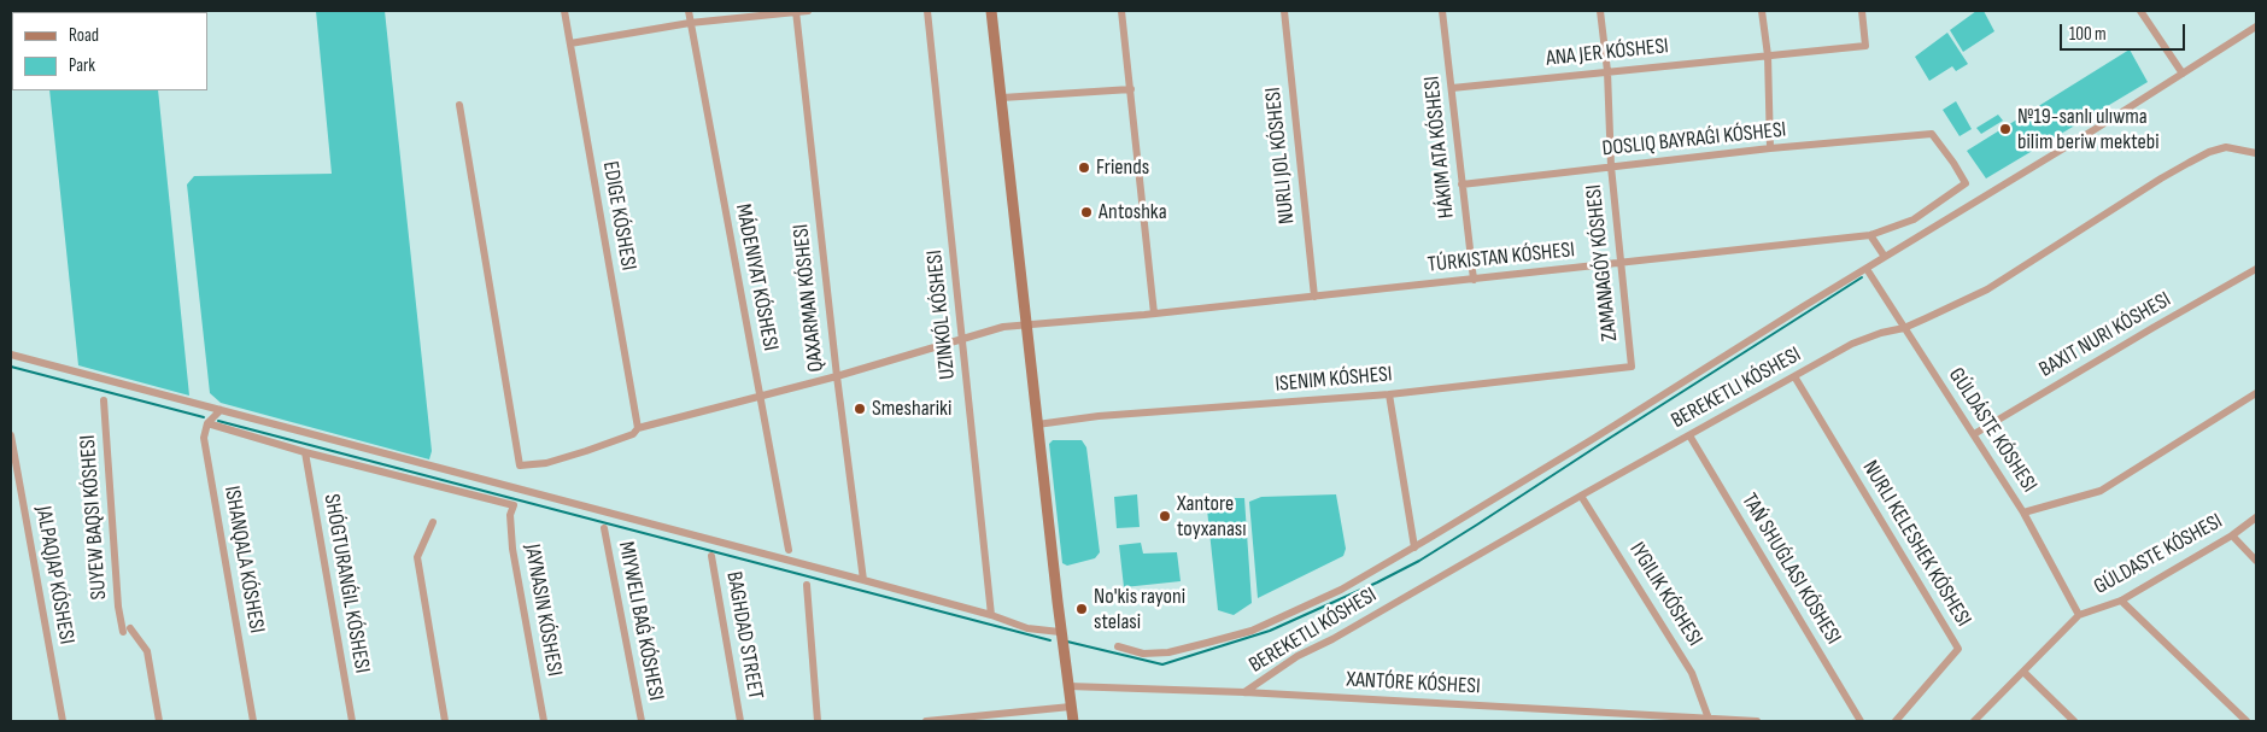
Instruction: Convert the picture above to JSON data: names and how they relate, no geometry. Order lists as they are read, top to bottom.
{
  "streets": {
    "street": [
      "ANA JER KÓSHESI",
      "HÁKIM ATA KÓSHESI",
      "EDIGE KÓSHESI",
      "TÚRKISTAN KÓSHESI",
      "ZAMANAGÓY KÓSHESI",
      "MÁDENIYAT KÓSHESI",
      "QAXARMAN KÓSHESI",
      "ISENIM KÓSHESI",
      "BEREKETLI KÓSHESI",
      "GÚLDÁSTE KÓSHESI",
      "GÚLDASTE KÓSHESI",
      "ISHANQALA KÓSHESI",
      "JALPAQJAP KÓSHESI",
      "IYGILIK KÓSHESI",
      "MIYWELI BAǴ KÓSHESI",
      "BAGHDAD STREET",
      "XANTÓRE KÓSHESI"
    ]
  },
  "crossings": [
    ["ANA JER KÓSHESI", "HÁKIM ATA KÓSHESI"],
    ["ANA JER KÓSHESI", "ZAMANAGÓY KÓSHESI"],
    ["HÁKIM ATA KÓSHESI", "TÚRKISTAN KÓSHESI"],
    ["EDIGE KÓSHESI", "TÚRKISTAN KÓSHESI"],
    ["TÚRKISTAN KÓSHESI", "ZAMANAGÓY KÓSHESI"],
    ["TÚRKISTAN KÓSHESI", "MÁDENIYAT KÓSHESI"],
    ["TÚRKISTAN KÓSHESI", "QAXARMAN KÓSHESI"],
    ["ZAMANAGÓY KÓSHESI", "ISENIM KÓSHESI"],
    ["BEREKETLI KÓSHESI", "GÚLDÁSTE KÓSHESI"],
    ["BEREKETLI KÓSHESI", "IYGILIK KÓSHESI"],
    ["BEREKETLI KÓSHESI", "XANTÓRE KÓSHESI"],
    ["GÚLDÁSTE KÓSHESI", "GÚLDASTE KÓSHESI"],
    ["IYGILIK KÓSHESI", "XANTÓRE KÓSHESI"]
  ],
  "places": [
    "№19-sanlı ulıwma bilim beriw mektebi",
    "Friends",
    "Antoshka",
    "Smeshariki",
    "Xantore toyxanası",
    "No'kis rayoni stelasi"
  ],
  "legend": ["Road", "Park"],
  "scale_bar": "100 m"
}
